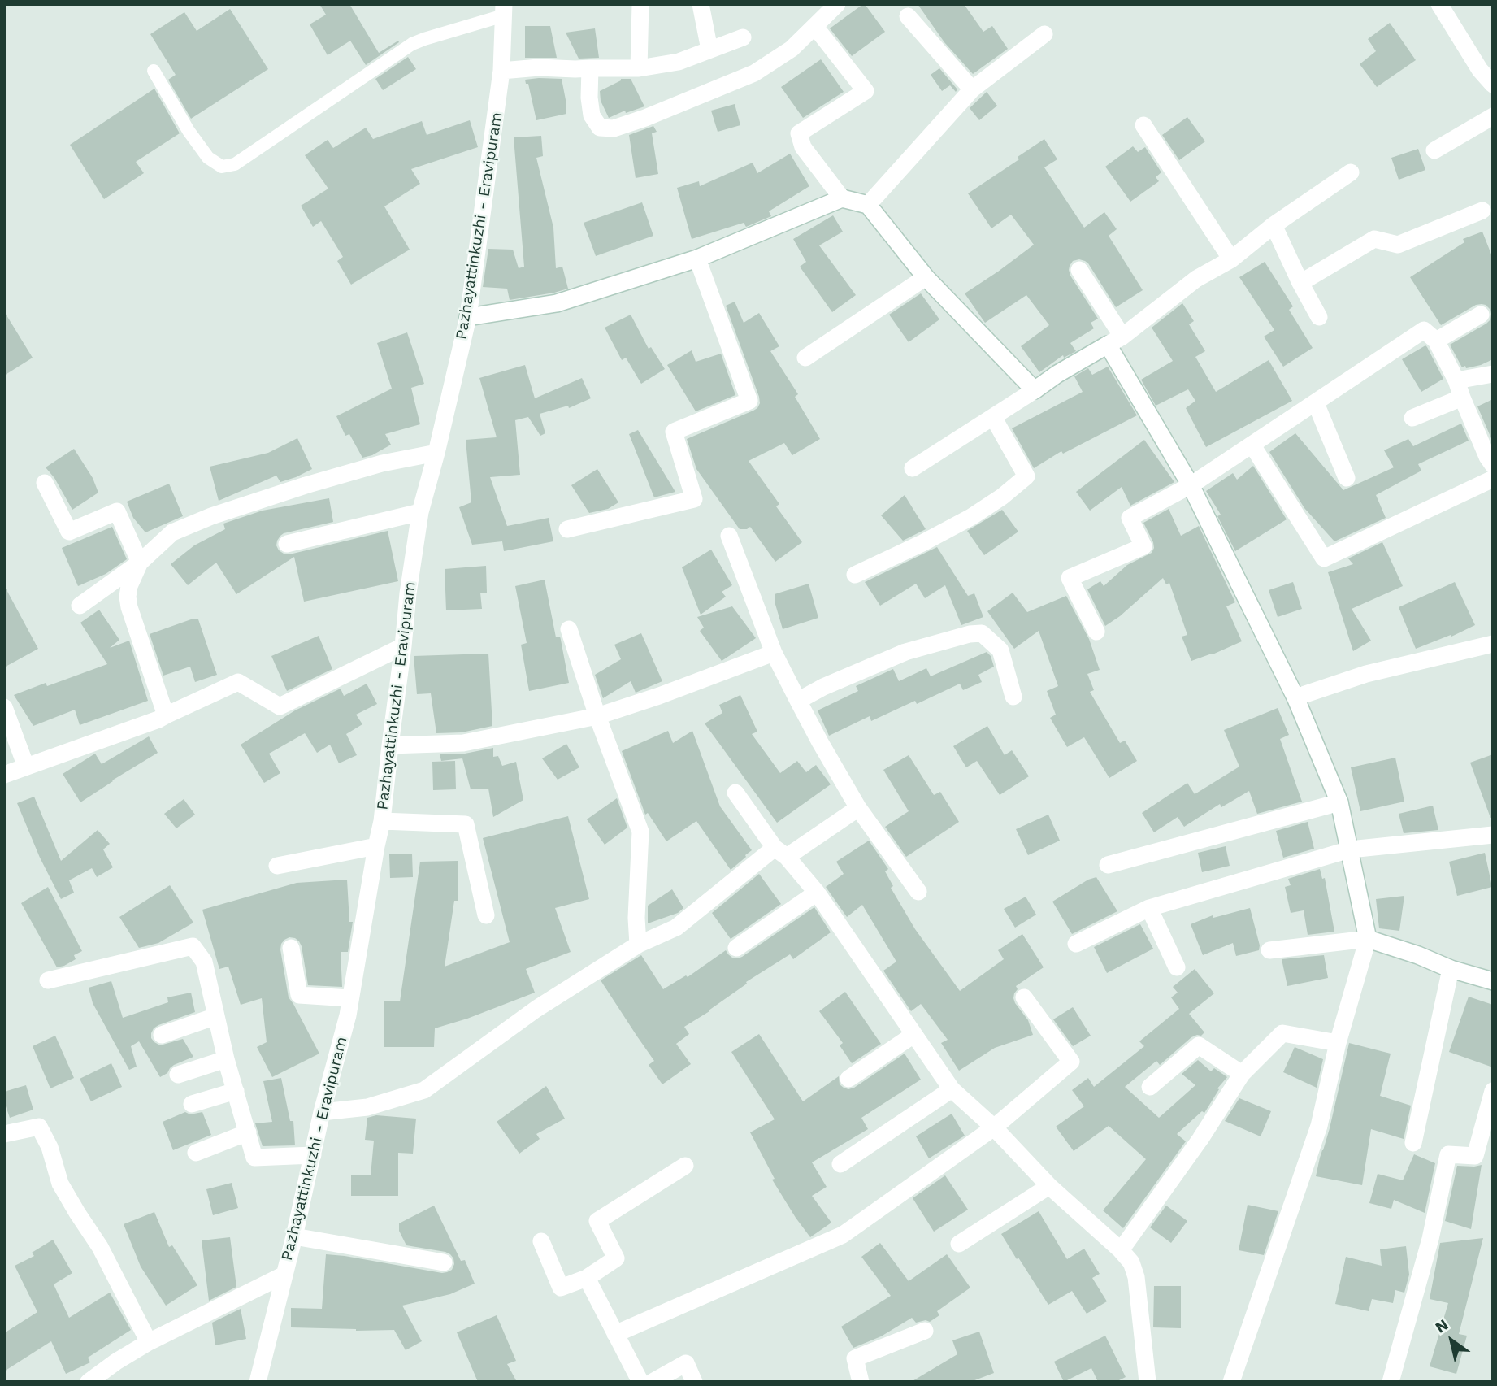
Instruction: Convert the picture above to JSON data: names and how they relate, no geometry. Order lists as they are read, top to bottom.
{
  "streets": {
    "street": ["Pazhayattinkuzhi - Eravipuram"]
  },
  "north": "top left"
}
